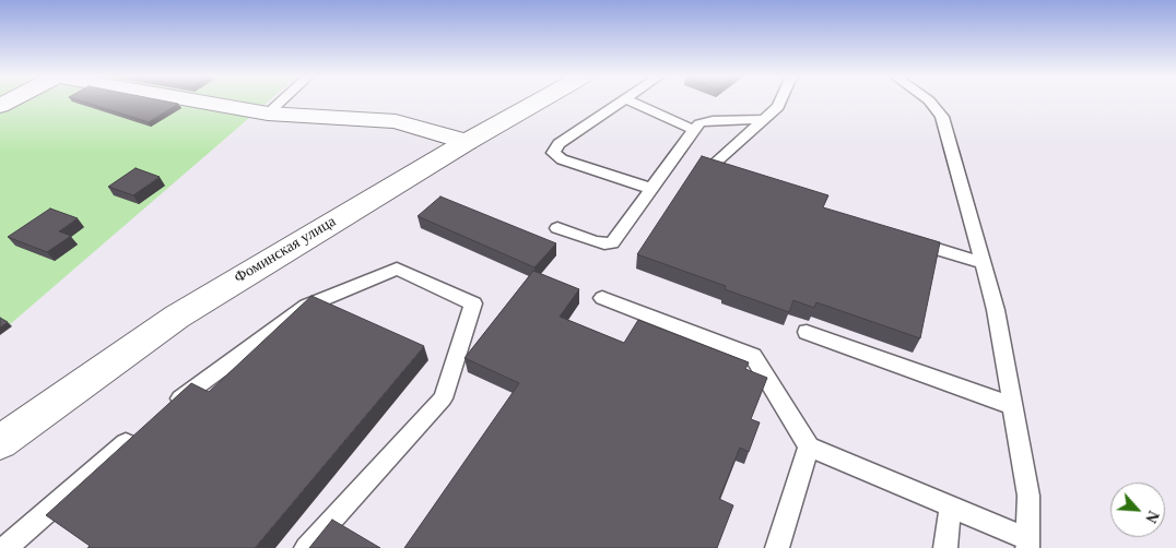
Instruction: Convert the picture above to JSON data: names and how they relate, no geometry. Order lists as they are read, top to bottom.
{
  "streets": {
    "street": ["Фоминская улица"]
  },
  "north": "bottom right"
}
